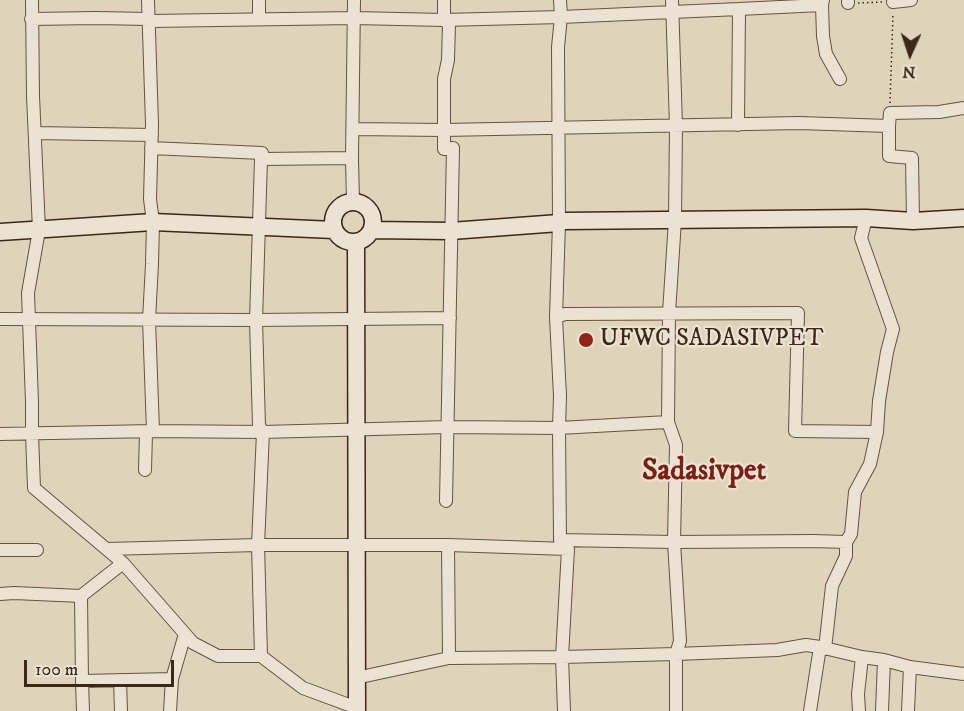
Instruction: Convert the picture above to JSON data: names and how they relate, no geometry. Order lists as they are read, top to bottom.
{
  "districts": ["Sadasivpet"],
  "places": ["UFWC SADASIVPET"],
  "scale_bar": "100 m",
  "north": "bottom"
}
